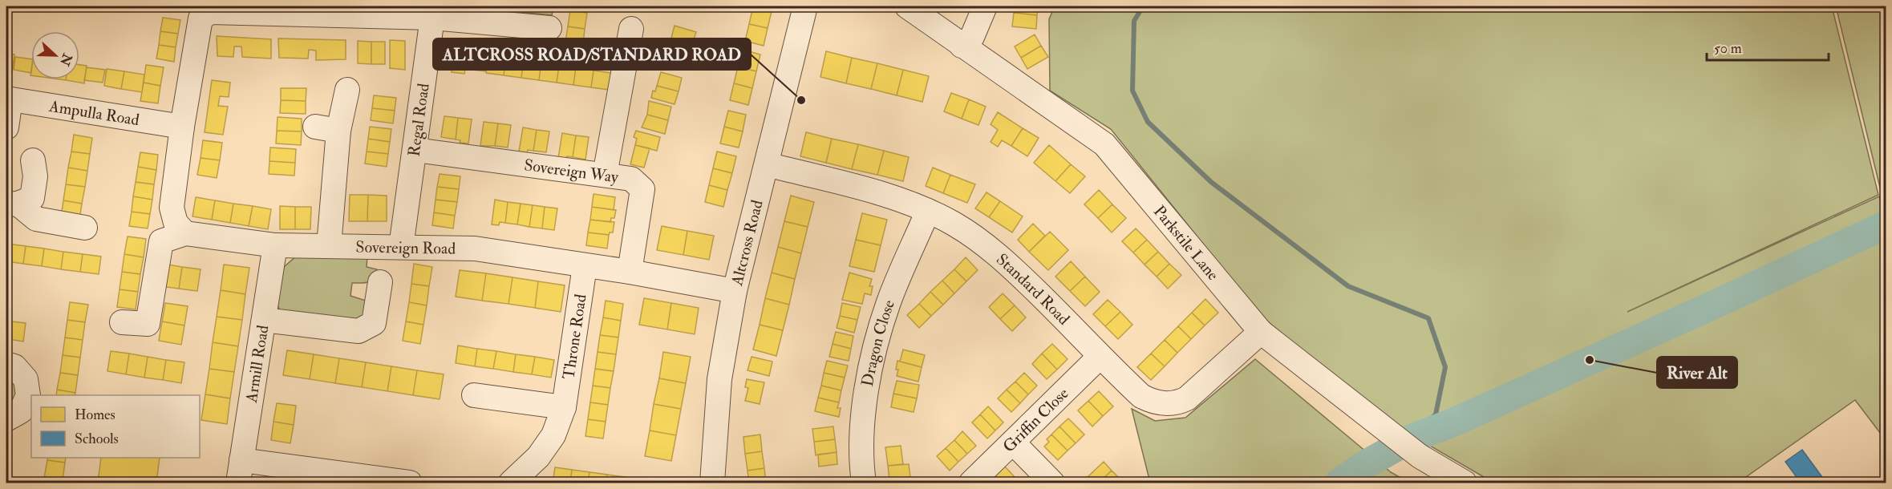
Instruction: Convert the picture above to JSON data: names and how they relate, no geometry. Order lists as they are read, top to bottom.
{
  "streets": {
    "street": [
      "Ampulla Road",
      "Regal Road",
      "Sovereign Way",
      "Altcross Road",
      "Parkstile Lane",
      "Sovereign Road",
      "Standard Road",
      "Throne Road",
      "Dragon Close",
      "Armill Road",
      "Griffin Close"
    ]
  },
  "crossings": [
    ["Regal Road", "Sovereign Way"],
    ["Regal Road", "Sovereign Road"],
    ["Sovereign Way", "Sovereign Road"],
    ["Altcross Road", "Sovereign Road"],
    ["Altcross Road", "Standard Road"],
    ["Parkstile Lane", "Standard Road"],
    ["Sovereign Road", "Throne Road"],
    ["Sovereign Road", "Armill Road"],
    ["Standard Road", "Dragon Close"],
    ["Standard Road", "Griffin Close"]
  ],
  "places": ["ALTCROSS ROAD/STANDARD ROAD", "River Alt"],
  "legend": ["Homes", "Schools"],
  "scale_bar": "50 m",
  "north": "right"
}
